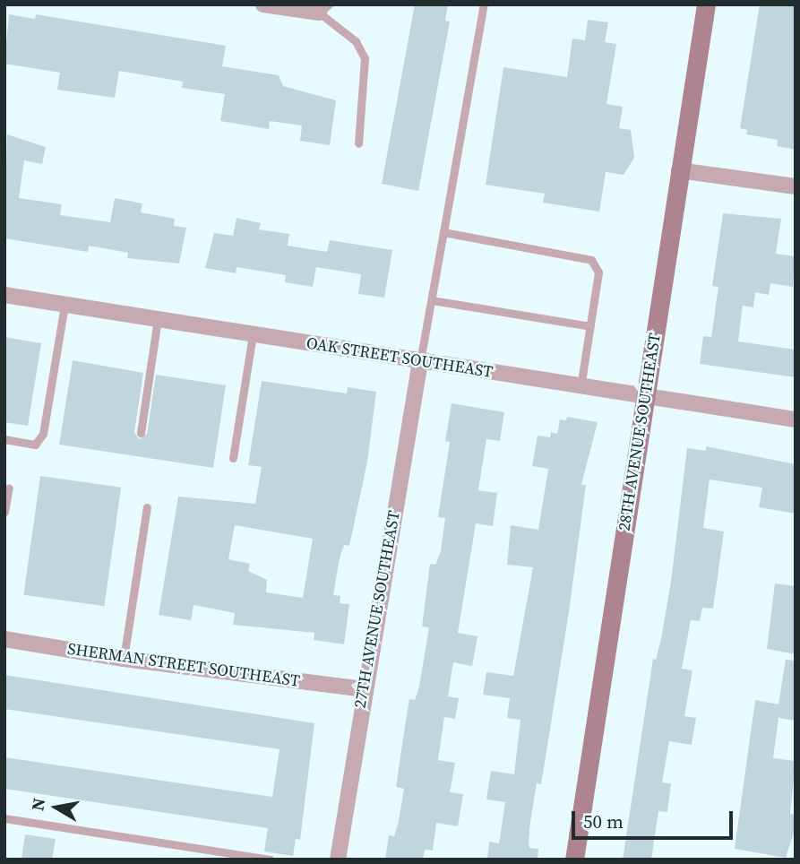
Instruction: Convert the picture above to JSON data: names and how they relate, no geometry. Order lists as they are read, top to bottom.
{
  "streets": {
    "street": [
      "OAK STREET SOUTHEAST",
      "28TH AVENUE SOUTHEAST",
      "27TH AVENUE SOUTHEAST",
      "SHERMAN STREET SOUTHEAST"
    ]
  },
  "crossings": [
    ["OAK STREET SOUTHEAST", "28TH AVENUE SOUTHEAST"],
    ["OAK STREET SOUTHEAST", "27TH AVENUE SOUTHEAST"],
    ["27TH AVENUE SOUTHEAST", "SHERMAN STREET SOUTHEAST"]
  ],
  "scale_bar": "50 m",
  "north": "left"
}
